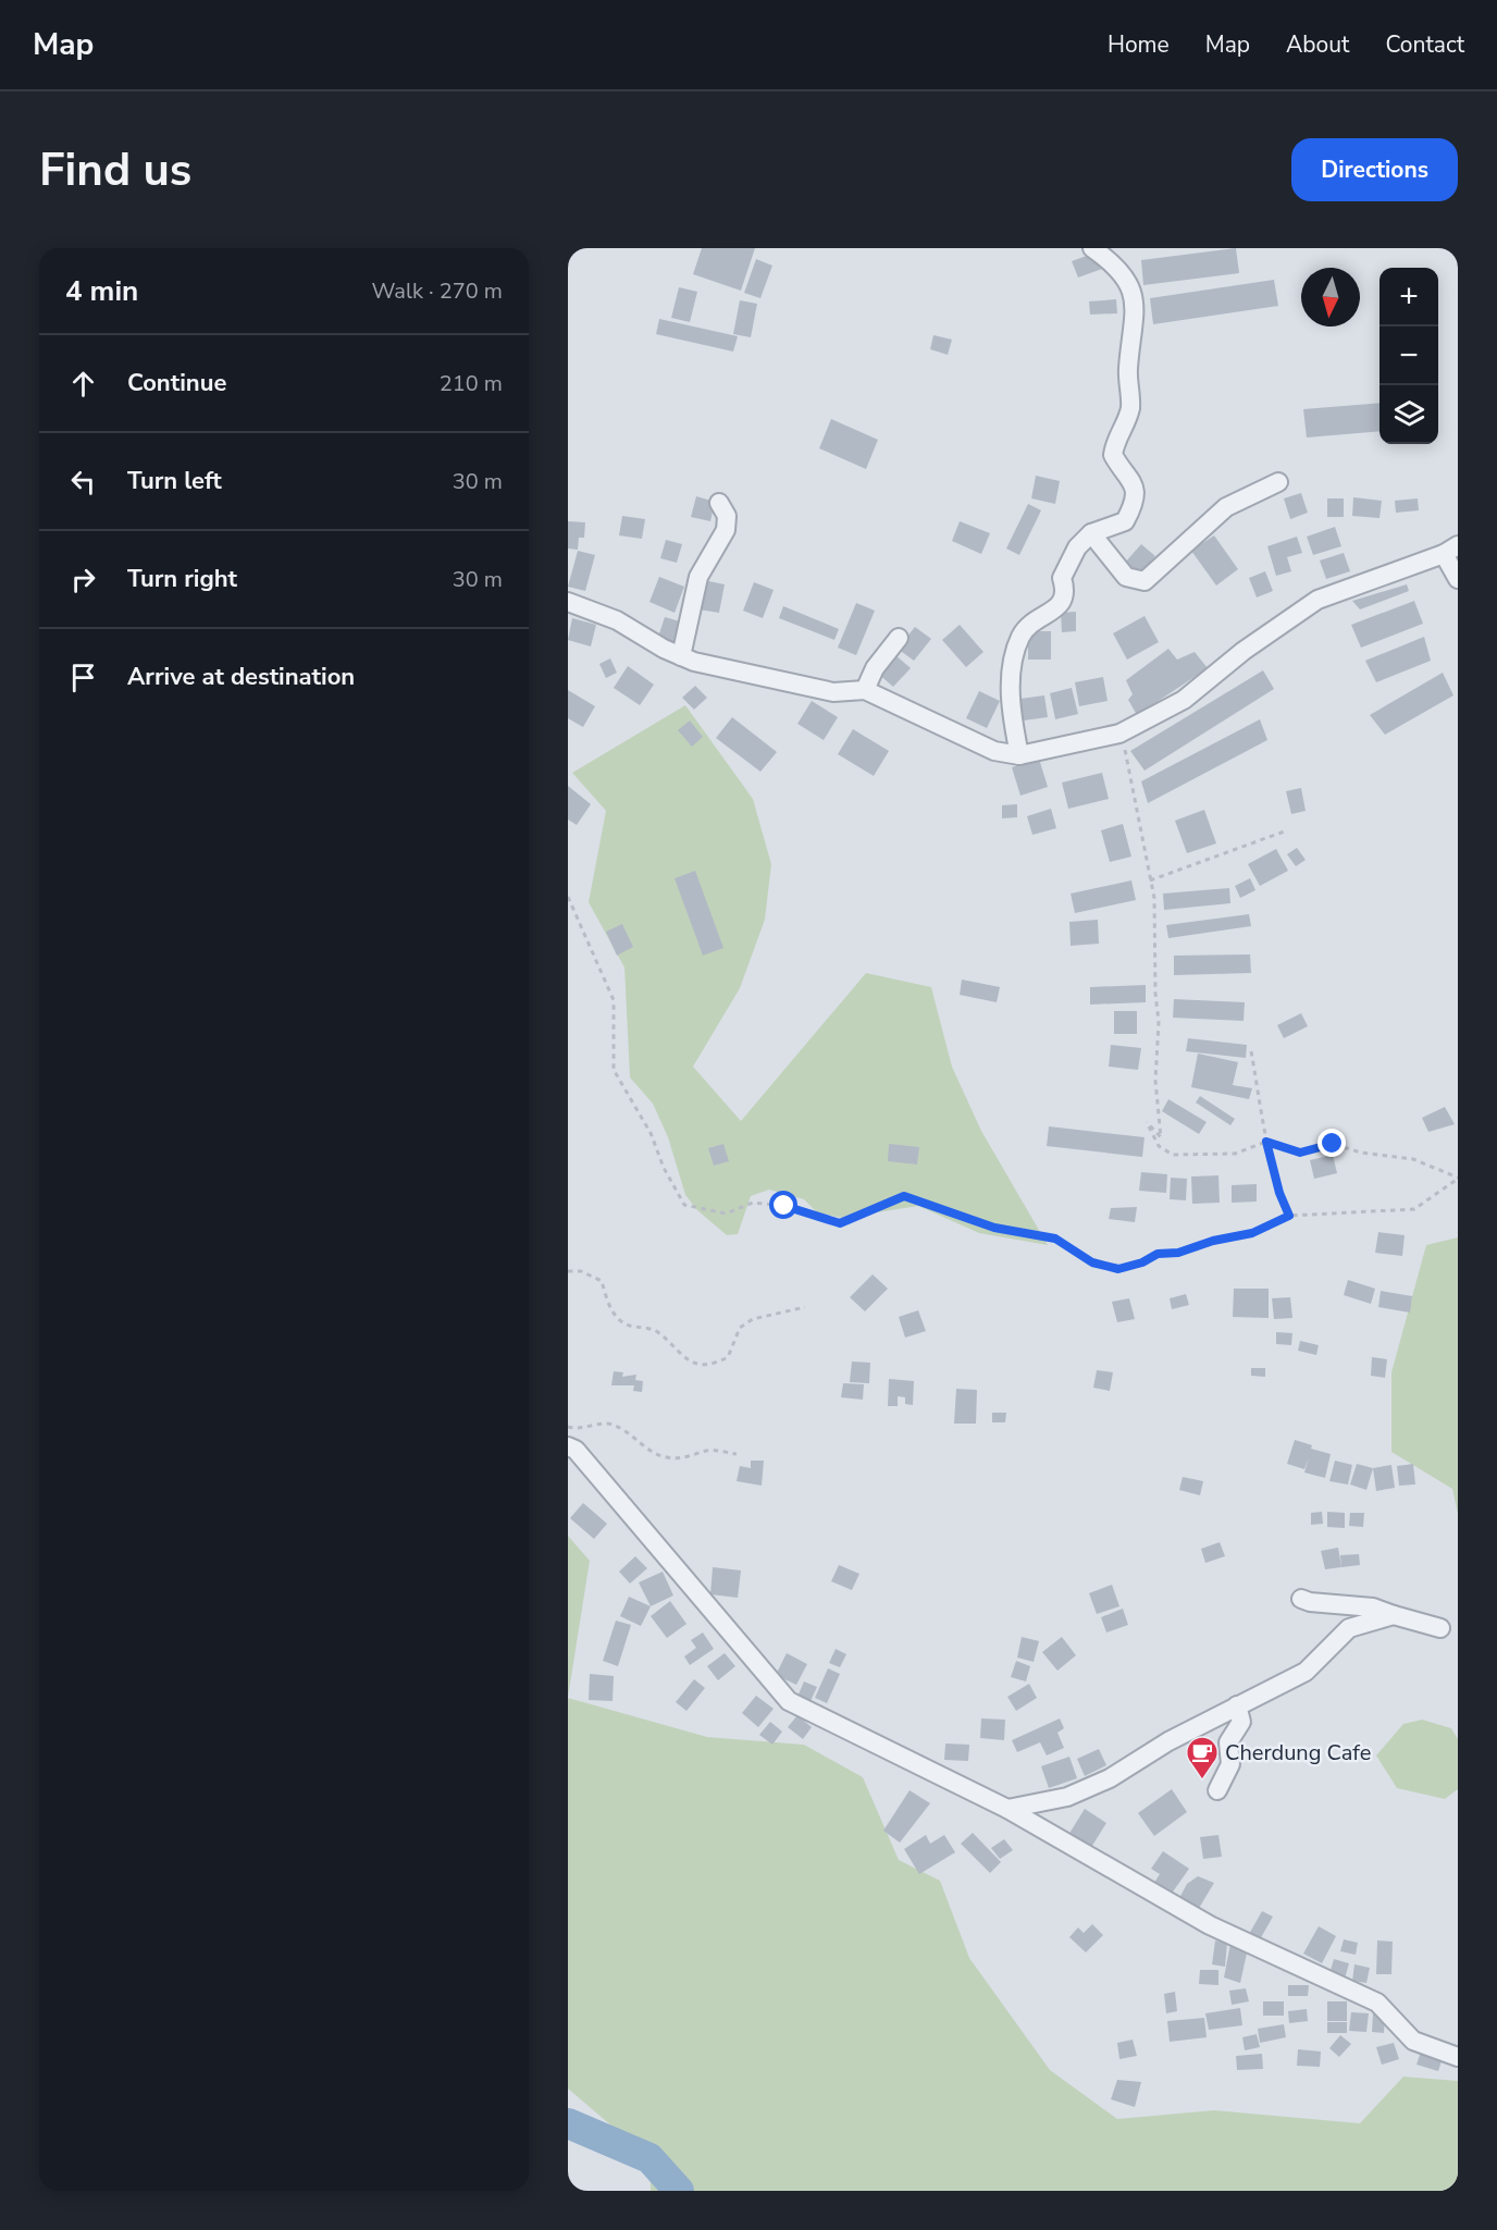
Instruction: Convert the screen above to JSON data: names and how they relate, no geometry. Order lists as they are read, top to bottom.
{
  "places": {
    "cafe": ["Cherdung Cafe"]
  },
  "north": "bottom",
  "page": {
    "header": "Map",
    "nav": [
      "Home",
      "Map",
      "About",
      "Contact"
    ],
    "buttons": "Directions",
    "title": "Find us",
    "heading": ["4 min", "Walk · 270 m"],
    "map_buttons": ["+", "−"],
    "list": [
      ["Continue", "210 m"],
      ["Turn left", "30 m"],
      ["Turn right", "30 m"],
      "Arrive at destination"
    ]
  }
}
